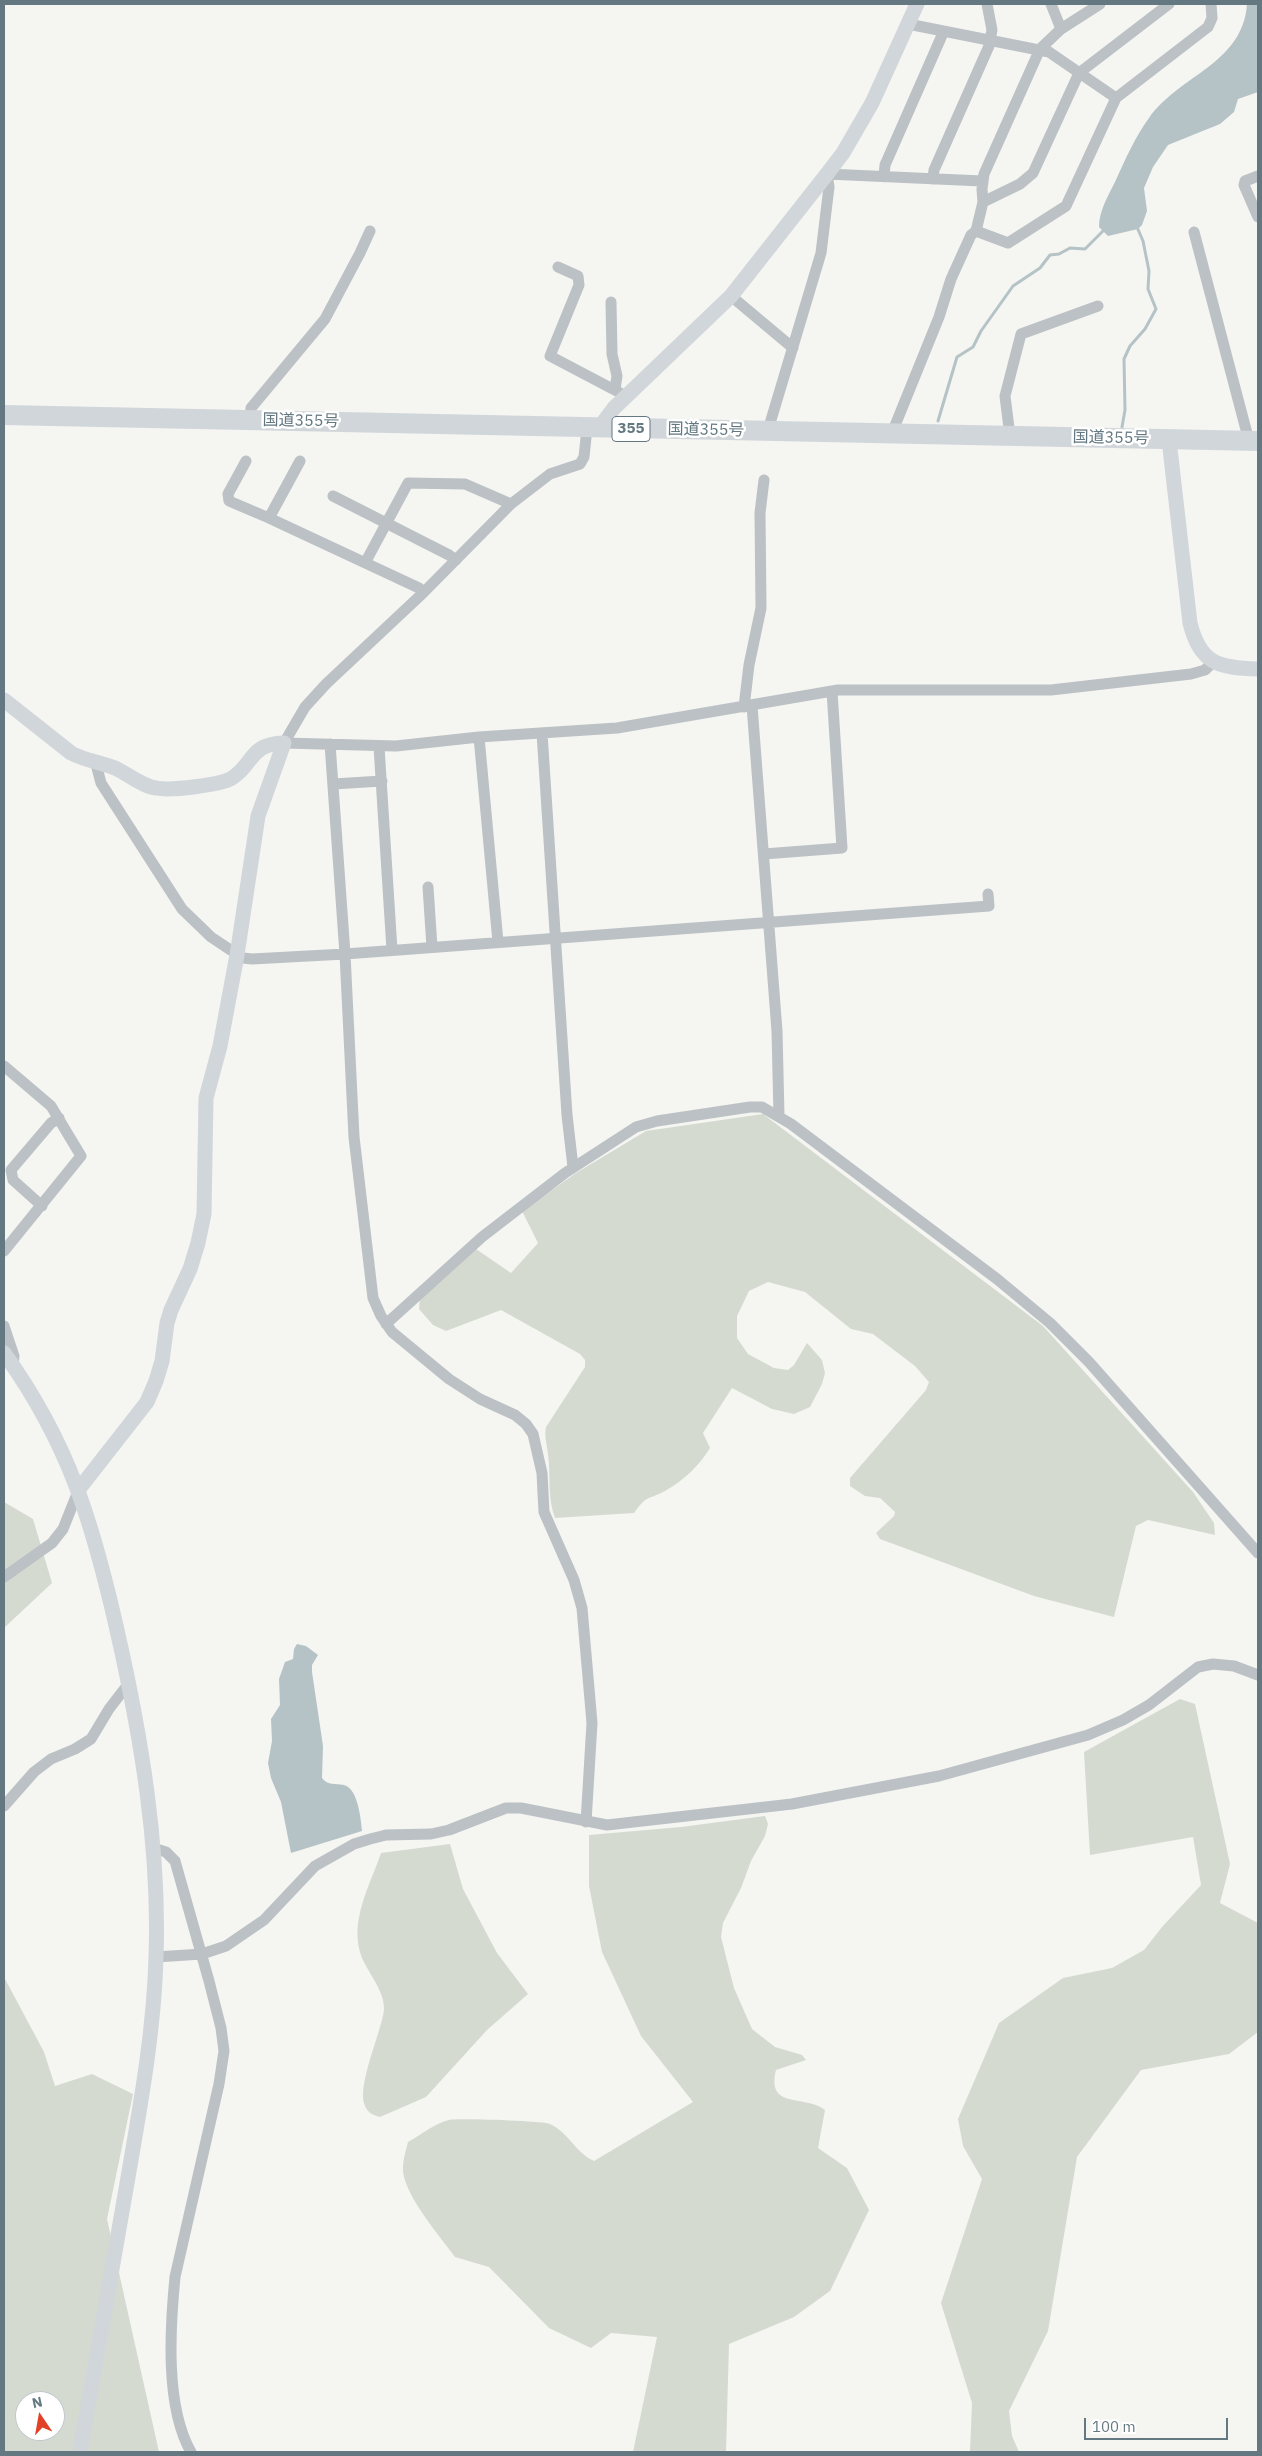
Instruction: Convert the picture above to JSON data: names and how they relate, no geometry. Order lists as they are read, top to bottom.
{
  "streets": {
    "highway": ["国道355号", "355"]
  },
  "scale_bar": "100 m",
  "north": "top"
}
